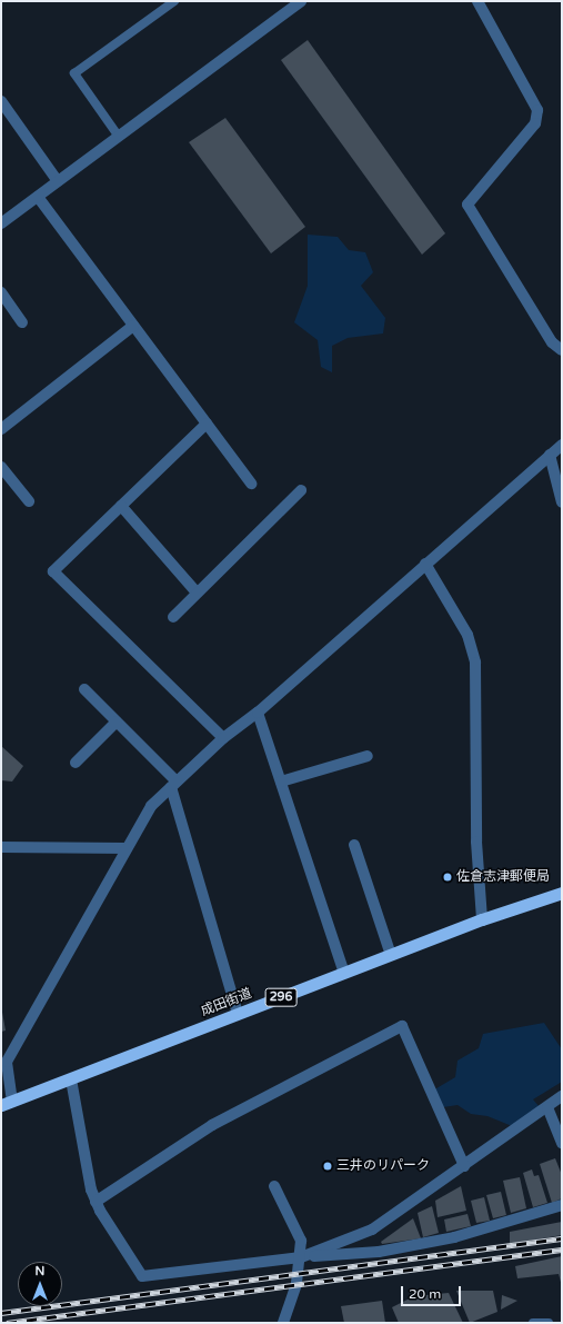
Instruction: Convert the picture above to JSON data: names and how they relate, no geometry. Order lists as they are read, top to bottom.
{
  "streets": {
    "highway": ["296", "成田街道"]
  },
  "places": ["佐倉志津郵便局", "三井のリパーク"],
  "scale_bar": "20 m",
  "north": "top"
}
